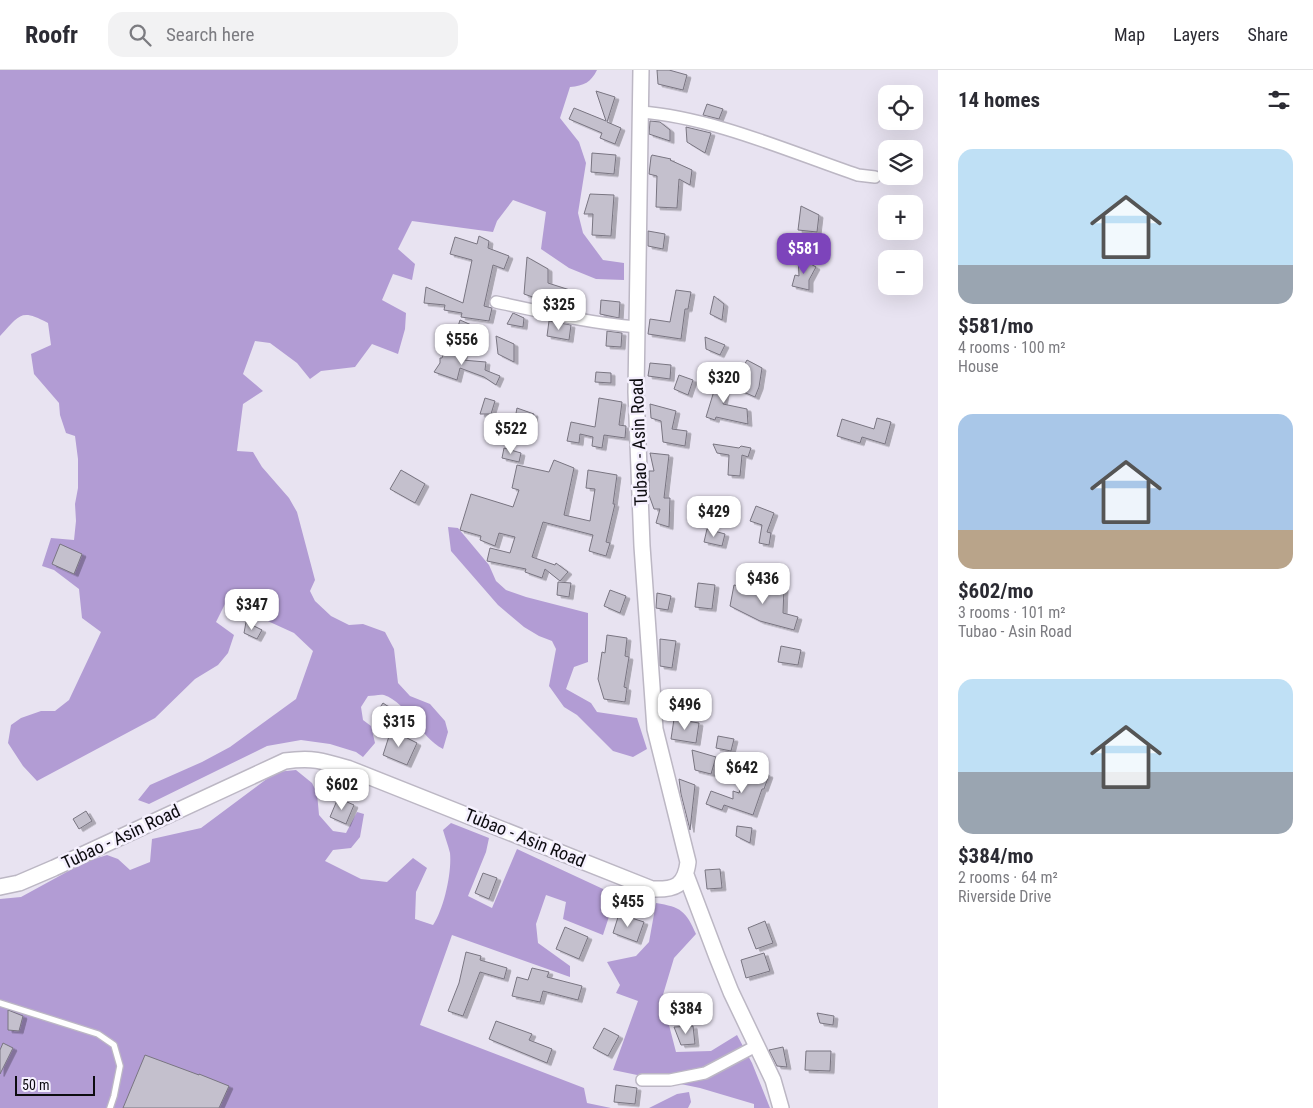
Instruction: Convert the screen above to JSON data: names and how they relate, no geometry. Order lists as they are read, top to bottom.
{
  "streets": {
    "main road": ["Tubao - Asin Road"]
  },
  "scale_bar": "50 m",
  "page": {
    "header": "Roofr",
    "search": "Search here",
    "nav": ["Map", "Layers", "Share"],
    "heading": "14 homes",
    "map_buttons": ["+", "−"],
    "list": [
      {
        "name": "$581/mo",
        "note": "4 rooms · 100 m² · House"
      },
      {
        "name": "$602/mo",
        "note": "3 rooms · 101 m² · Tubao - Asin Road"
      },
      {
        "name": "$384/mo",
        "note": "2 rooms · 64 m² · Riverside Drive"
      }
    ],
    "price": [
      "$581",
      "$325",
      "$556",
      "$320",
      "$522",
      "$429",
      "$436",
      "$347",
      "$496",
      "$315",
      "$642",
      "$602",
      "$455",
      "$384"
    ],
    "scale": "50 m"
  }
}
